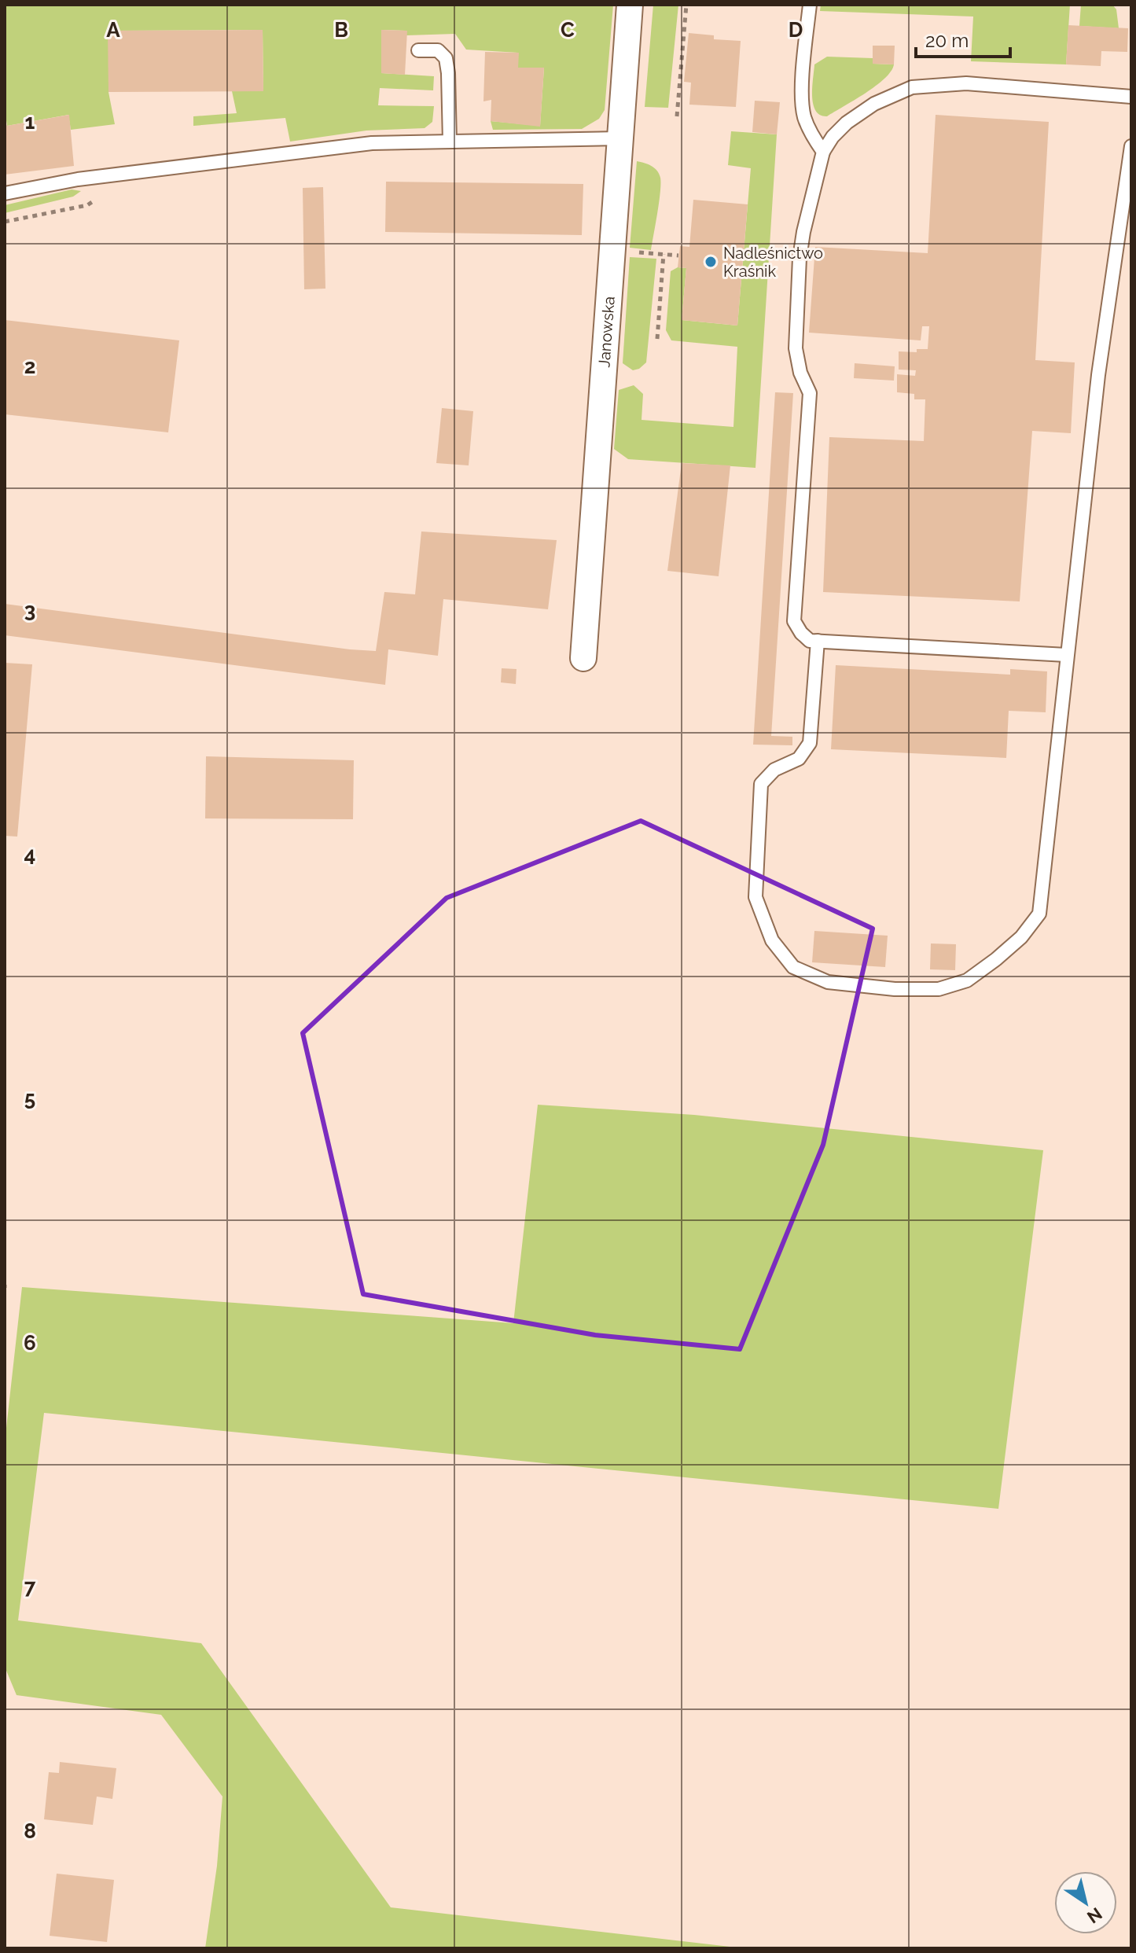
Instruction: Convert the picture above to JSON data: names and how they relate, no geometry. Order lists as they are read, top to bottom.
{
  "streets": {
    "street": ["Janowska"]
  },
  "places": ["Nadleśnictwo Kraśnik"],
  "scale_bar": "20 m",
  "north": "bottom right",
  "grid": {
    "columns": [
      "A",
      "B",
      "C",
      "D"
    ],
    "rows": [
      "1",
      "2",
      "3",
      "4",
      "5",
      "6",
      "7",
      "8"
    ]
  }
}
